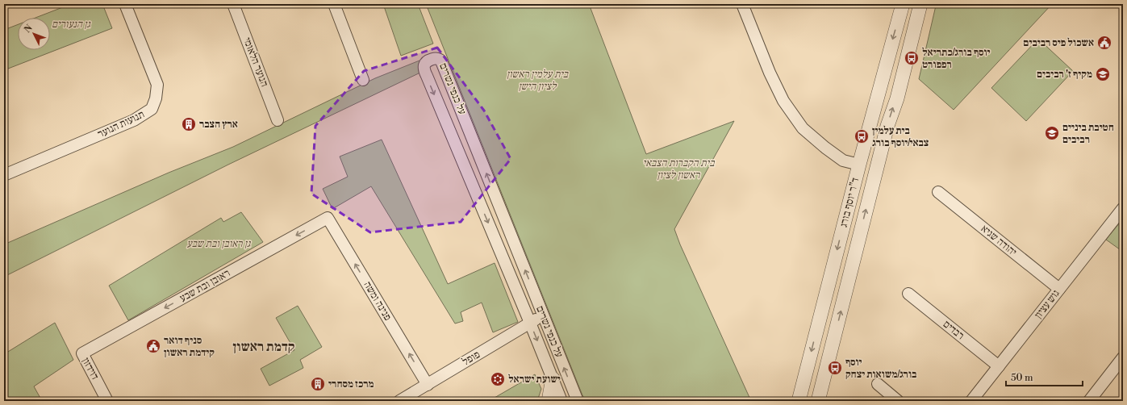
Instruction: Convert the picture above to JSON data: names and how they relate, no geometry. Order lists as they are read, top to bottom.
{
  "streets": {
    "street": [
      "הנוער הלאומי",
      "על כנפי נשרים",
      "תנועות הנוער",
      "ד\"ר יוסף בורג",
      "יהודה שגיא",
      "ראובן ובת שבע",
      "פנינה ומשה",
      "גוש עציון",
      "רבדים",
      "פופל",
      "דוידזון"
    ]
  },
  "crossings": [
    ["על כנפי נשרים", "פופל"],
    ["יהודה שגיא", "גוש עציון"],
    ["ראובן ובת שבע", "פנינה ומשה"],
    ["ראובן ובת שבע", "דוידזון"],
    ["פנינה ומשה", "פופל"],
    ["גוש עציון", "רבדים"]
  ],
  "one_way": ["ראובן ובת שבע", "פנינה ומשה"],
  "districts": ["קדמת ראשון"],
  "parks": [
    "גן הנעורים",
    "בית עלמין ראשון לציון הישן",
    "בית הקברות הצבאי ראשון לציון",
    "גן ראובן ובת שבע"
  ],
  "places": {
    "public building": ["אשכול פיס רביבים", "סניף דואר קידמת ראשון"],
    "bus stop": ["יוסף בורג/כתריאל רפפורט", "בית עלמין צבאי/יוסף בורג", "יוסף בורג/משואות יצחק"],
    "school or university": ["מקיף ז' רביבים", "חטיבת ביניים רביבים"],
    "building": ["ארץ הצבר", "מרכז מסחרי"],
    "synagogue": ["ישועת ישראל"]
  },
  "scale_bar": "50 m",
  "north": "top left"
}
